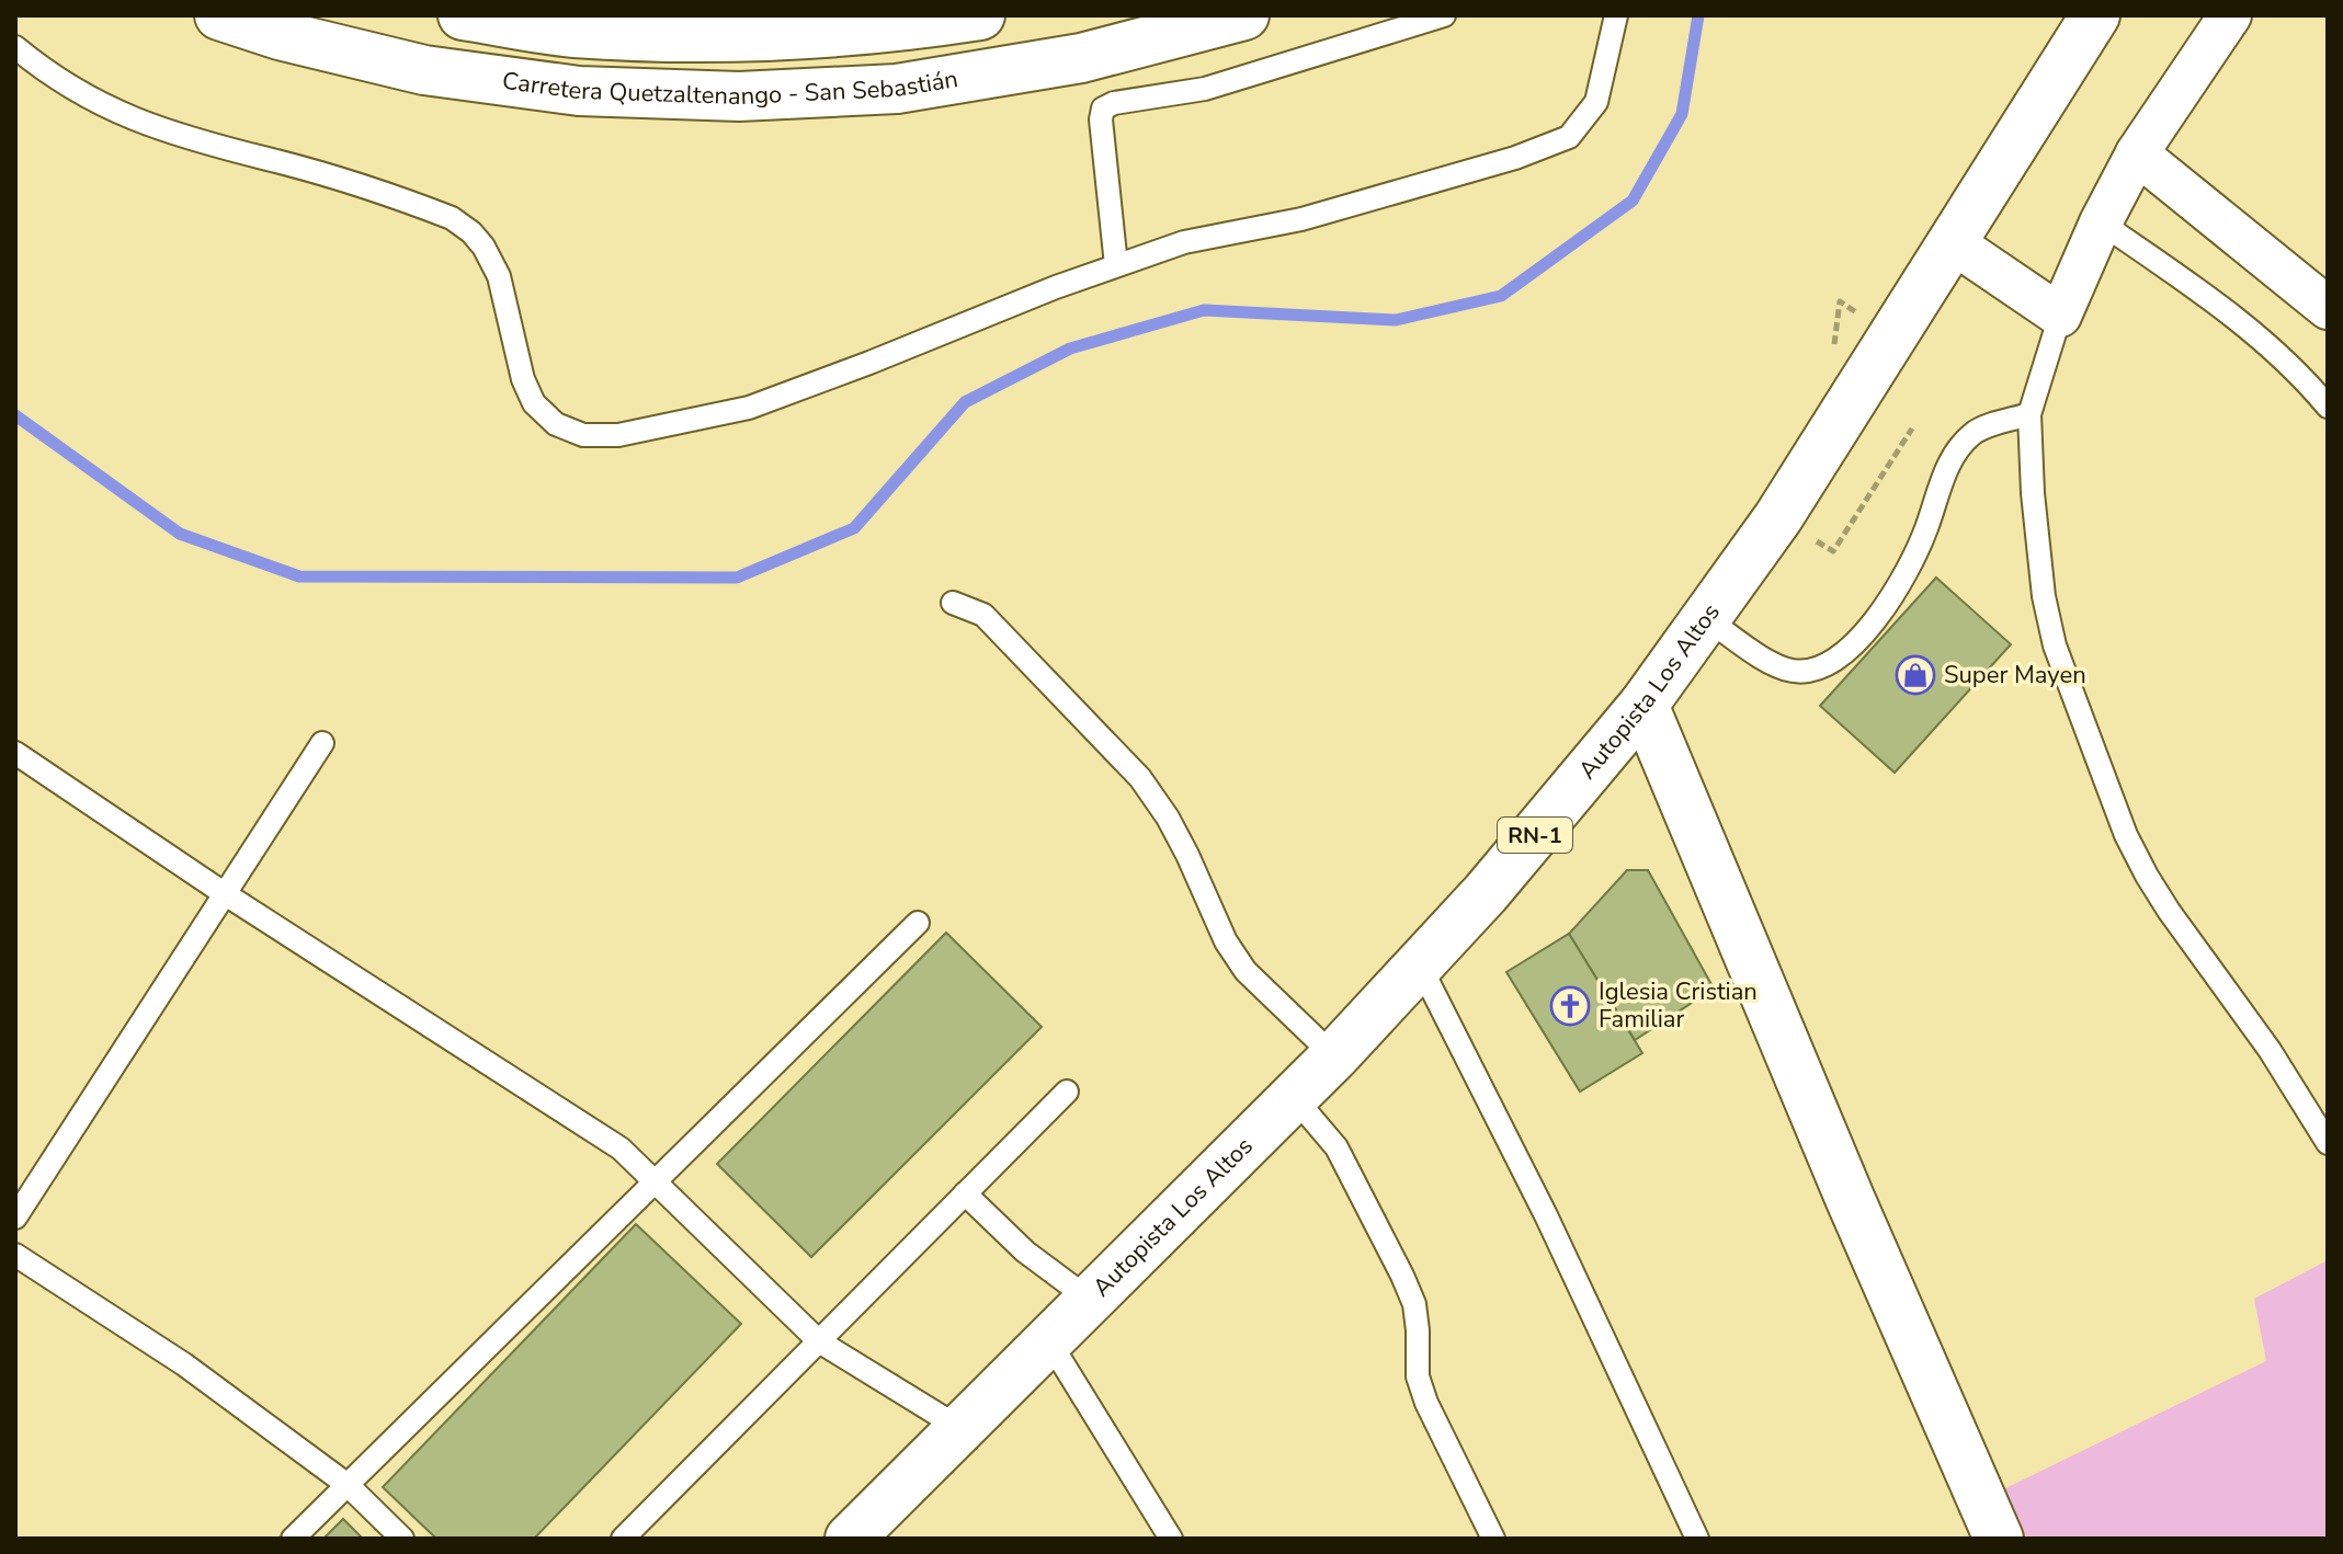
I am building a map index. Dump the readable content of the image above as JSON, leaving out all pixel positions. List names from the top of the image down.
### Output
{
  "streets": {
    "main road": ["Carretera Quetzaltenango - San Sebastián", "Autopista Los Altos", "RN-1"]
  },
  "places": {
    "shop": ["Super Mayen"],
    "church": ["Iglesia Cristian Familiar"]
  }
}
